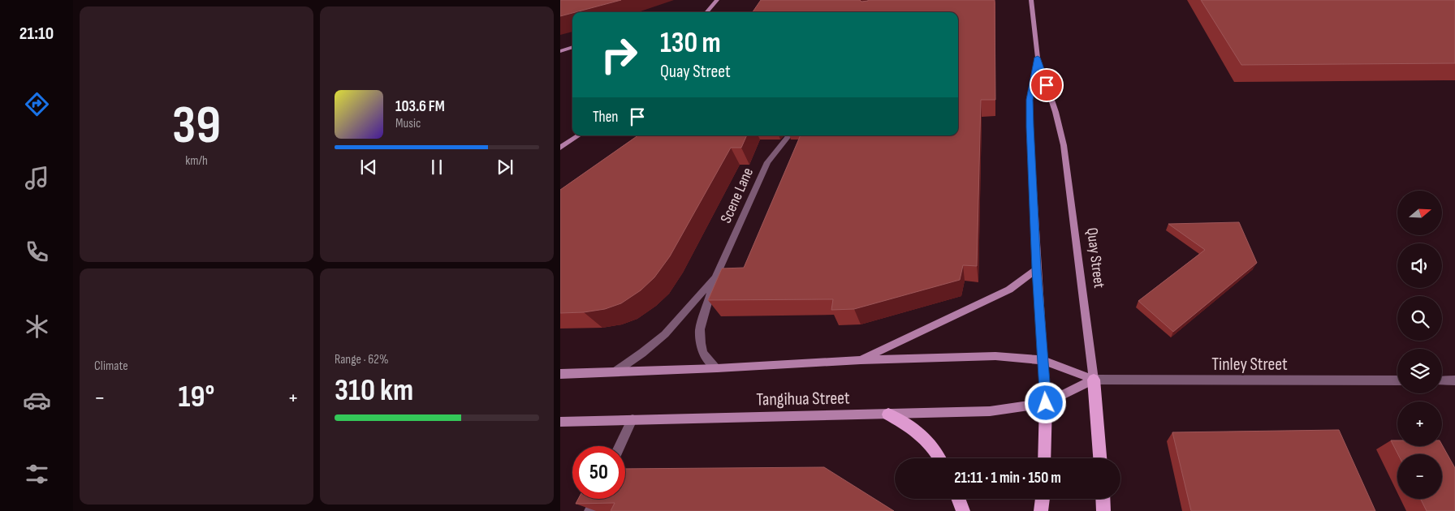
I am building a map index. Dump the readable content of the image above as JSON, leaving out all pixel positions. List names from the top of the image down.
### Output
{
  "streets": {
    "main road": ["Quay Street", "Tangihua Street"],
    "street": ["Scene Lane", "Tinley Street"]
  },
  "crossings": [
    ["Quay Street", "Tinley Street"],
    ["Quay Street", "Tangihua Street"],
    ["Tinley Street", "Tangihua Street"]
  ],
  "north": "right",
  "page": {
    "tabs": "21:10",
    "tile": [
      ["39", "km/h"],
      "Climate",
      ["Range · 62%", "310 km"]
    ],
    "turn": ["130 m", "Quay Street"],
    "song": ["103.6 FM", "Music"],
    "then": "Then",
    "map_buttons": ["+", "−"],
    "heat": ["−", "19°", "+"],
    "limit": "50",
    "trip": "21:11 · 1 min · 150 m"
  }
}
